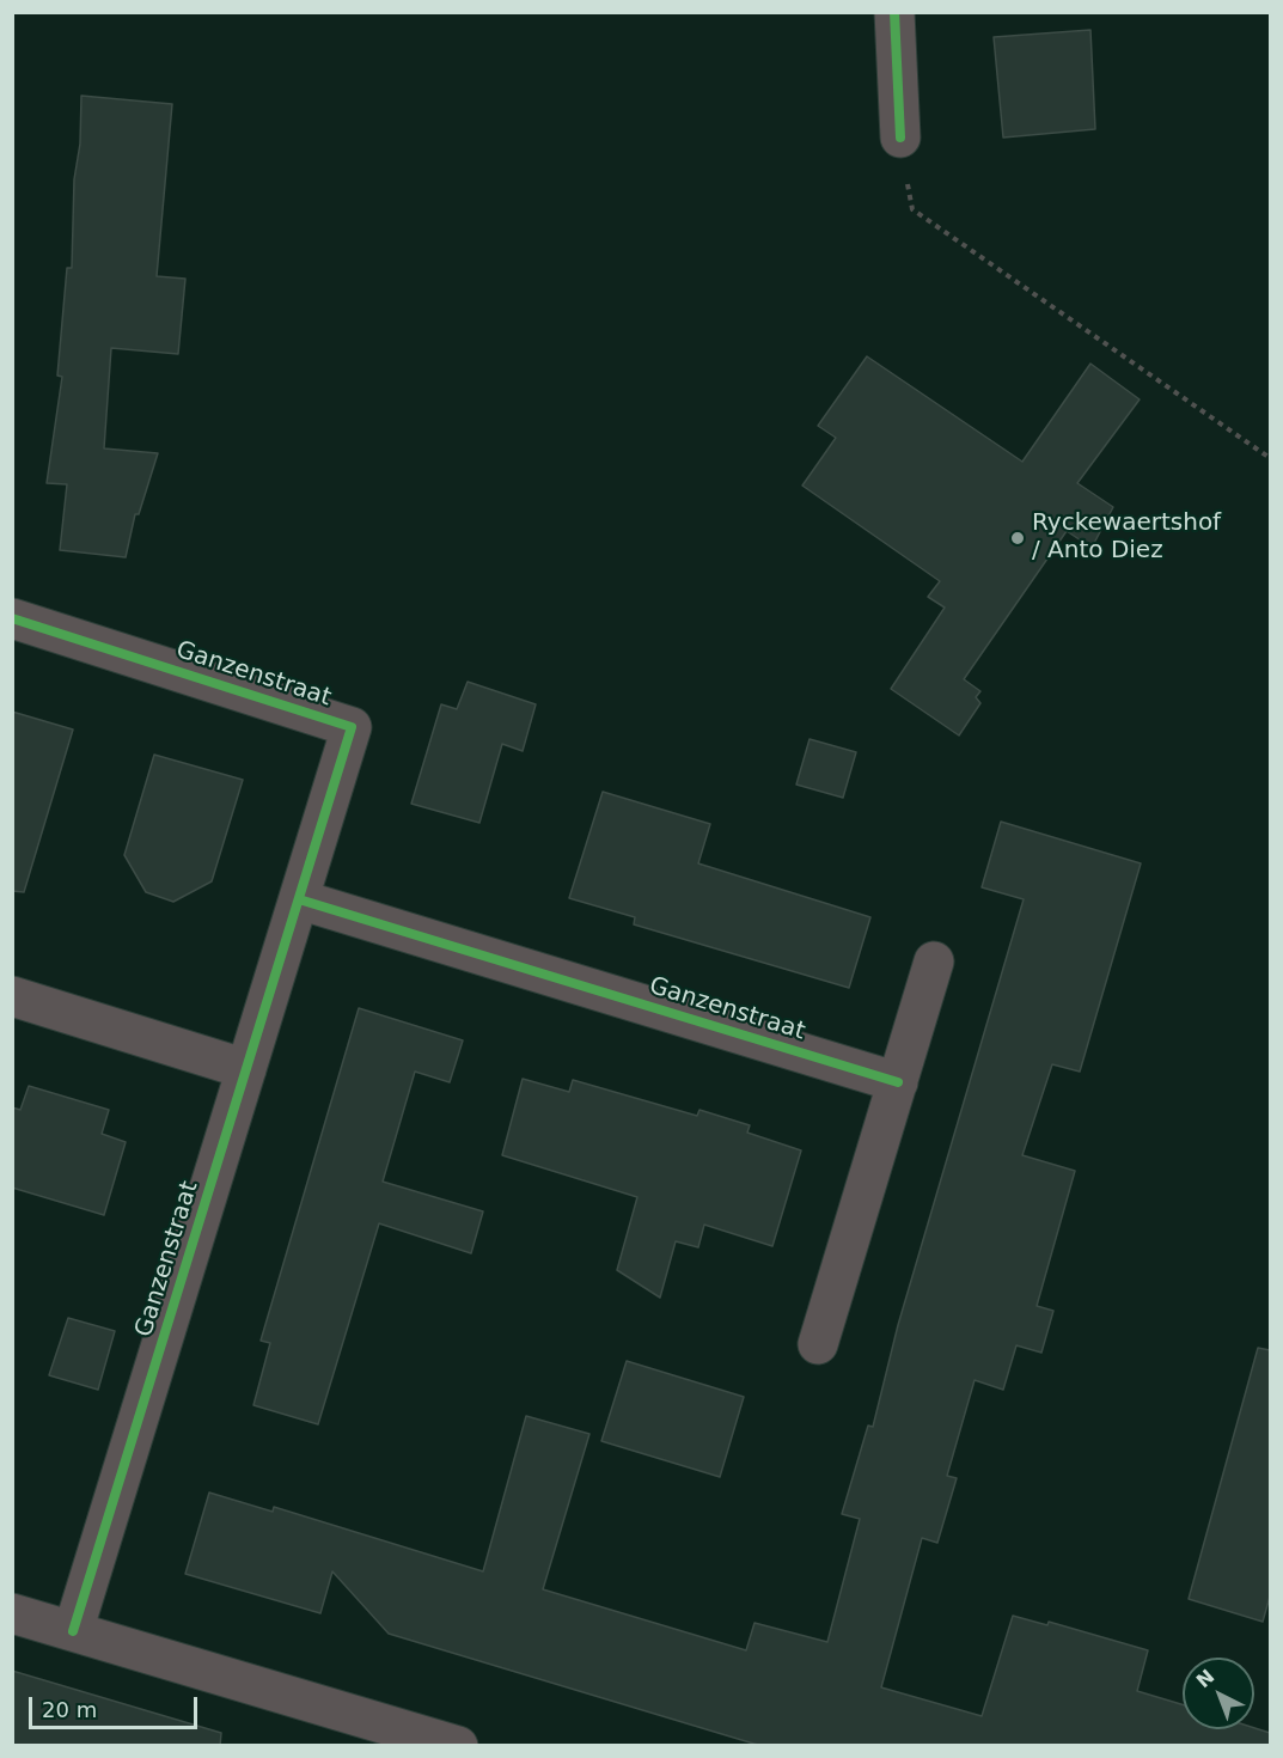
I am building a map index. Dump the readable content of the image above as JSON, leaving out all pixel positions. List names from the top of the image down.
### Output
{
  "streets": {
    "street": ["Ganzenstraat"]
  },
  "places": ["Ryckewaertshof / Anto Diez"],
  "scale_bar": "20 m",
  "north": "top left"
}
